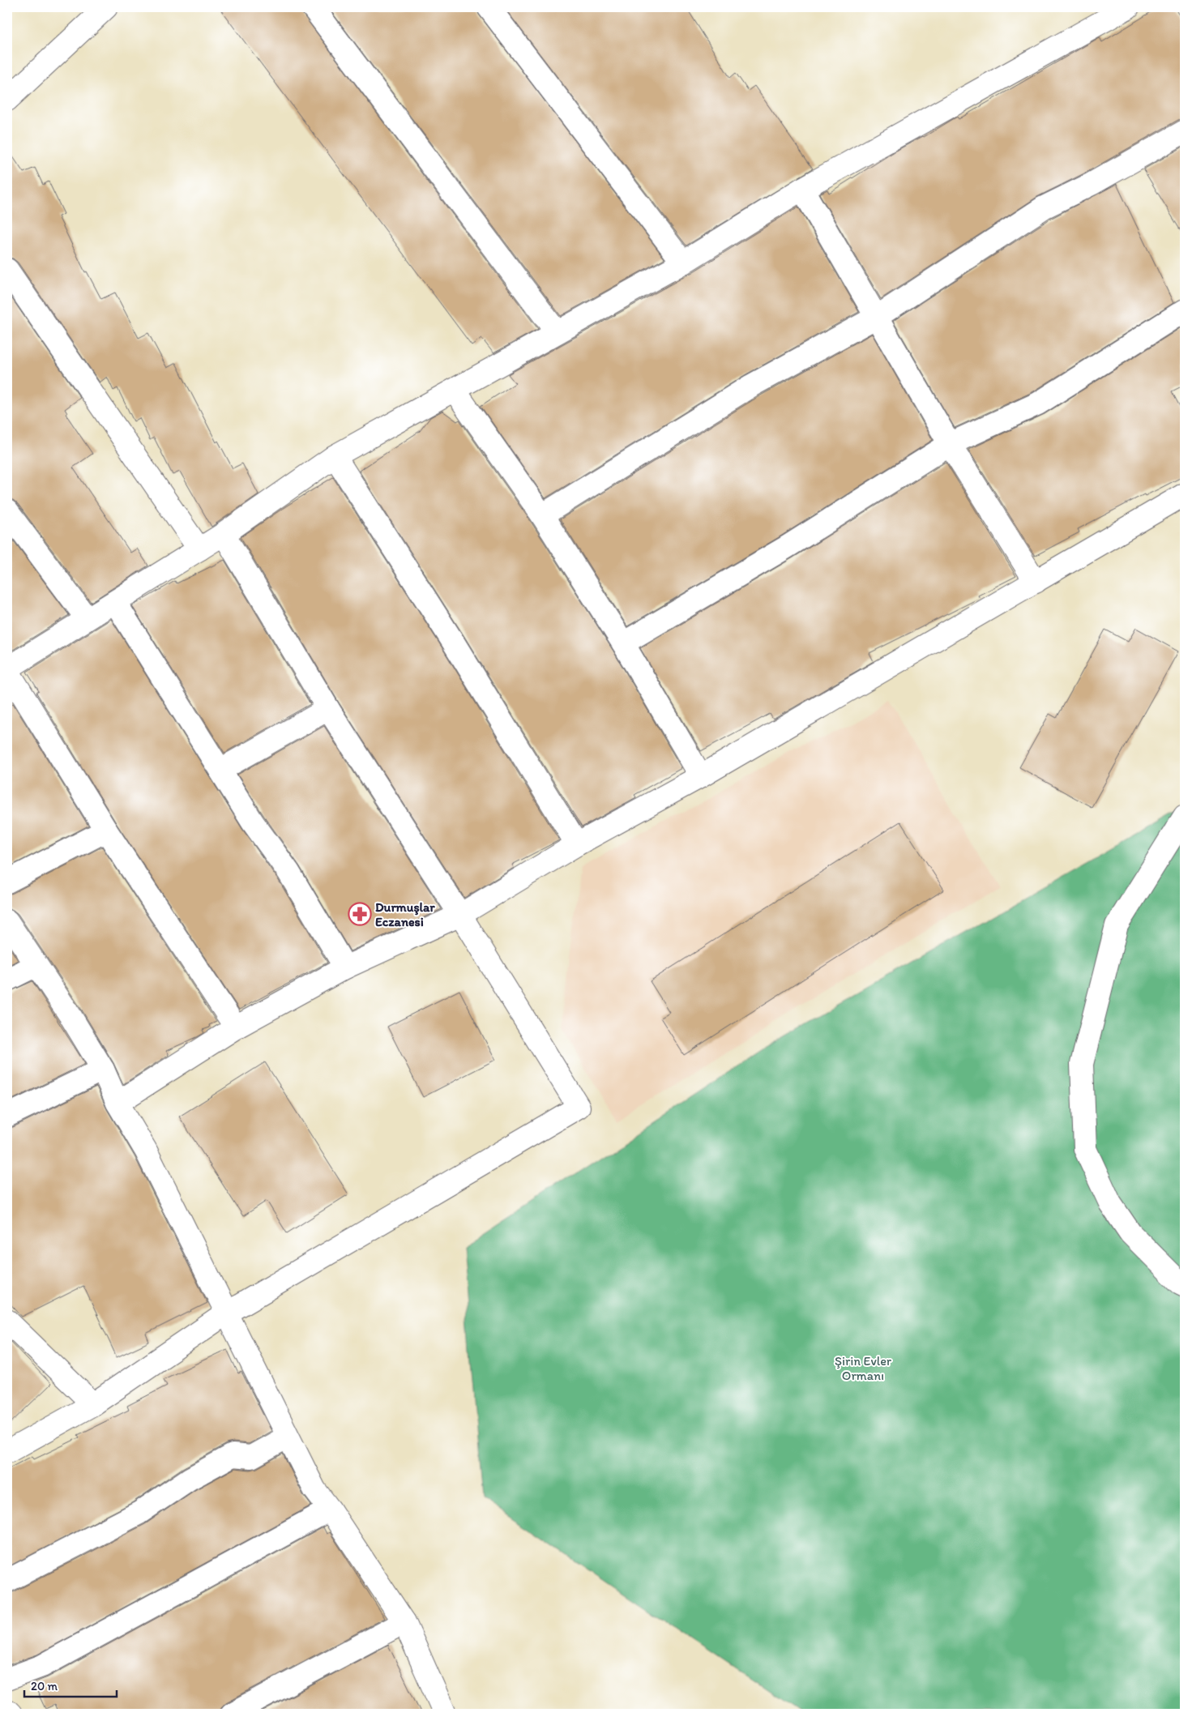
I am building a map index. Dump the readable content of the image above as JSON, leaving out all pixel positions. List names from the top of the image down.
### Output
{
  "parks": ["Şirin Evler Ormanı"],
  "places": {
    "pharmacy": ["Durmuşlar Eczanesi"]
  },
  "scale_bar": "20 m"
}
